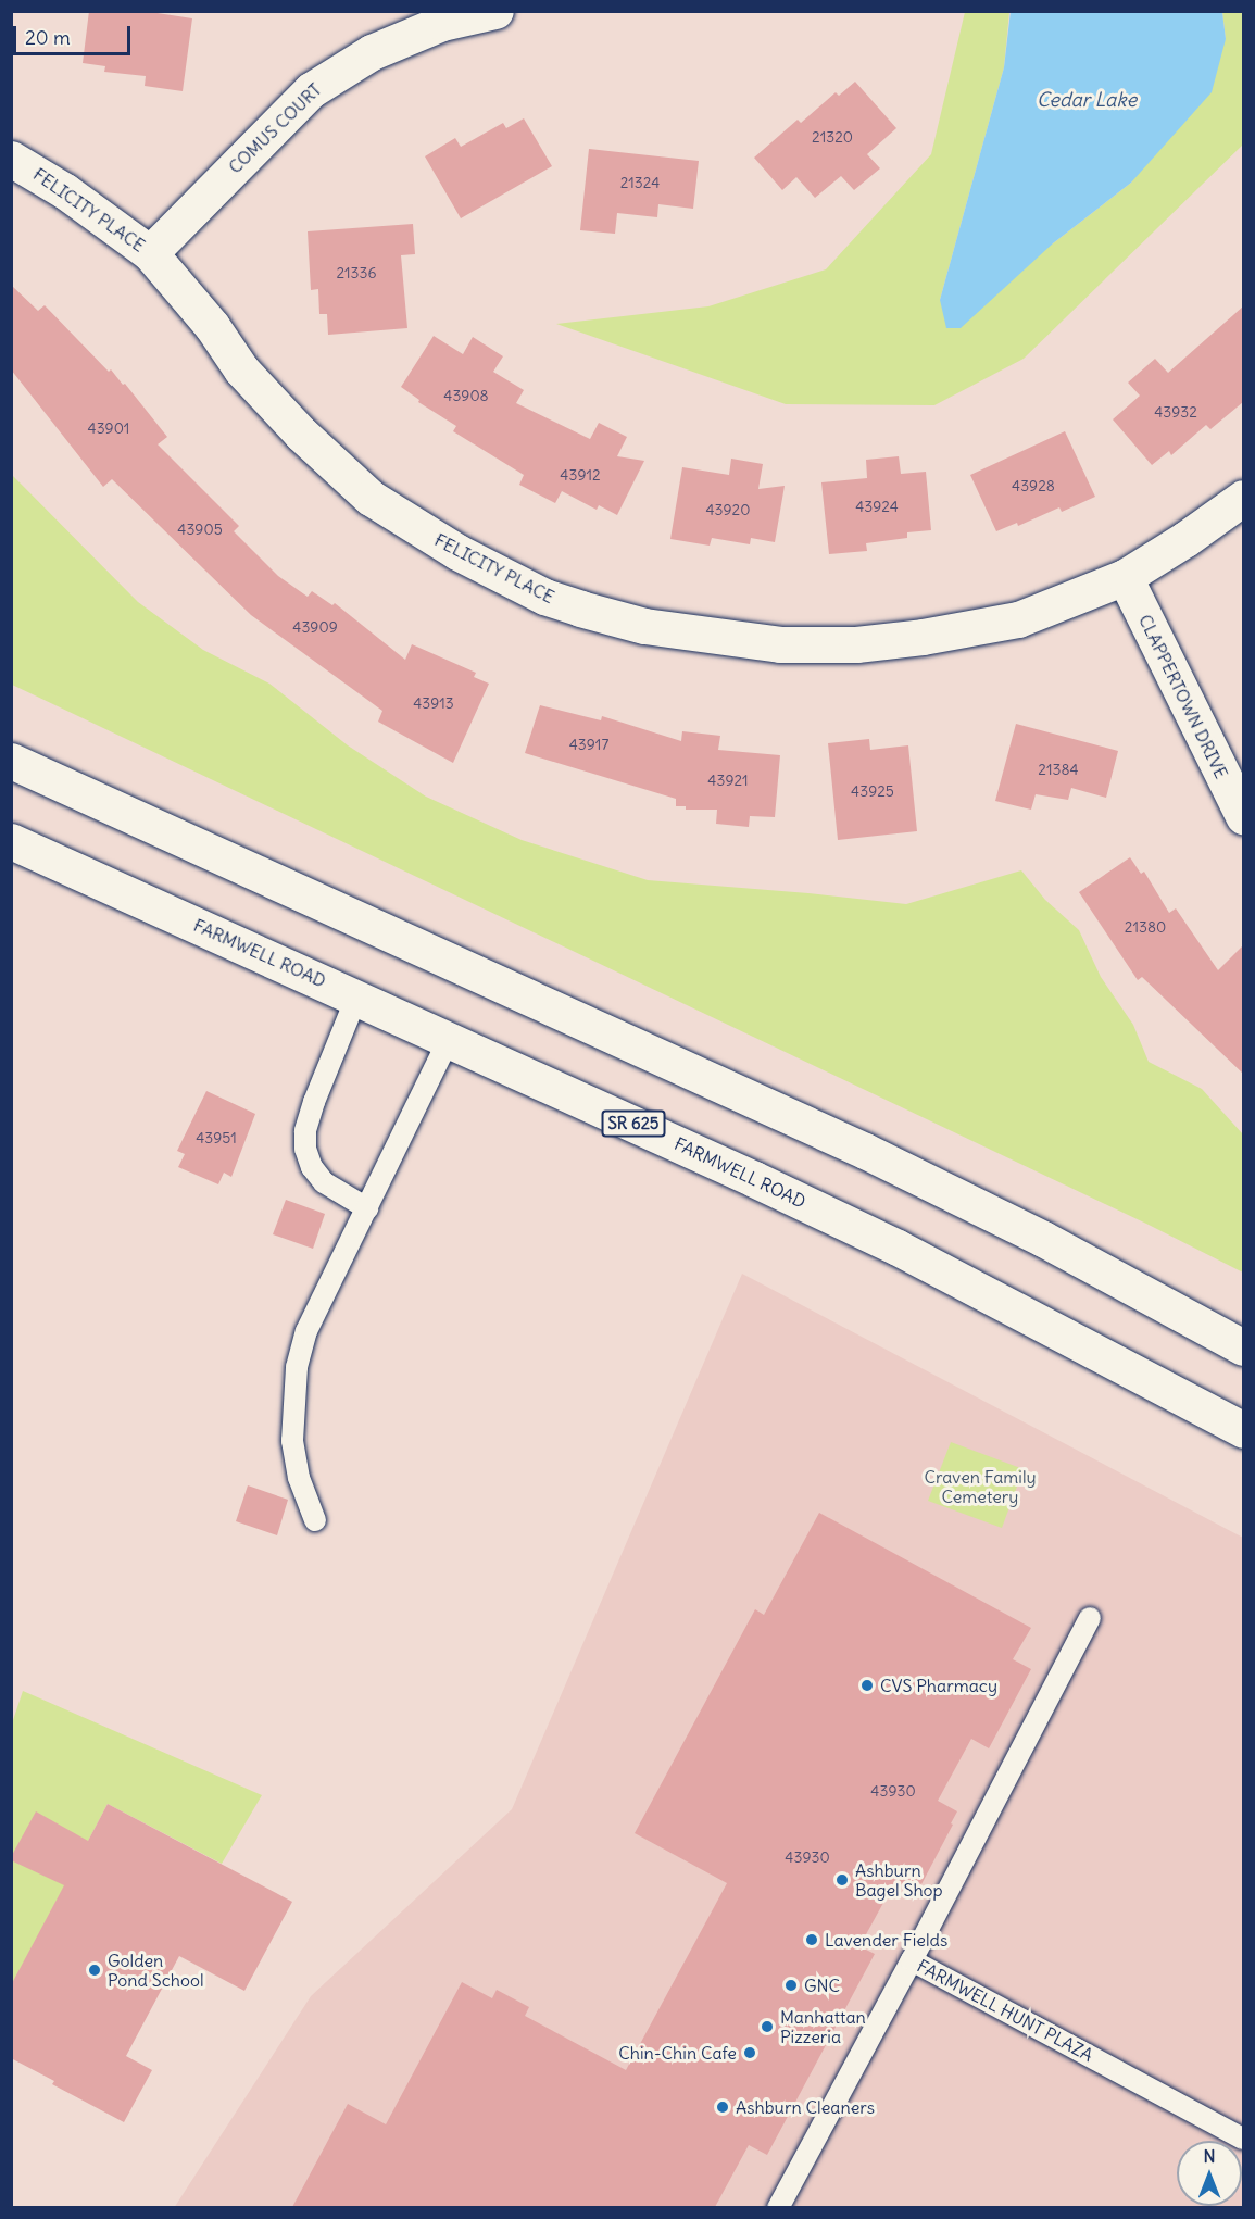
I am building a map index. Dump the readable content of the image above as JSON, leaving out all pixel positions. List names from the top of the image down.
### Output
{
  "streets": {
    "main road": [
      "COMUS COURT",
      "FELICITY PLACE",
      "CLAPPERTOWN DRIVE",
      "FARMWELL ROAD",
      "SR 625"
    ],
    "lane": ["FARMWELL HUNT PLAZA"]
  },
  "crossings": [
    ["COMUS COURT", "FELICITY PLACE"],
    ["FELICITY PLACE", "CLAPPERTOWN DRIVE"]
  ],
  "water": ["Cedar Lake"],
  "parks": ["Craven Family Cemetery"],
  "places": [
    "CVS Pharmacy",
    "Ashburn Bagel Shop",
    "Lavender Fields",
    "Golden Pond School",
    "GNC",
    "Manhattan Pizzeria",
    "Chin-Chin Cafe",
    "Ashburn Cleaners"
  ],
  "house_numbers": [
    "21320",
    "21324",
    "21336",
    "43908",
    "43932",
    "43901",
    "43912",
    "43928",
    "43924",
    "43920",
    "43905",
    "43909",
    "43913",
    "43917",
    "21384",
    "43921",
    "43925",
    "21380",
    "43951",
    "43930",
    "43930"
  ],
  "scale_bar": "20 m",
  "north": "top"
}
